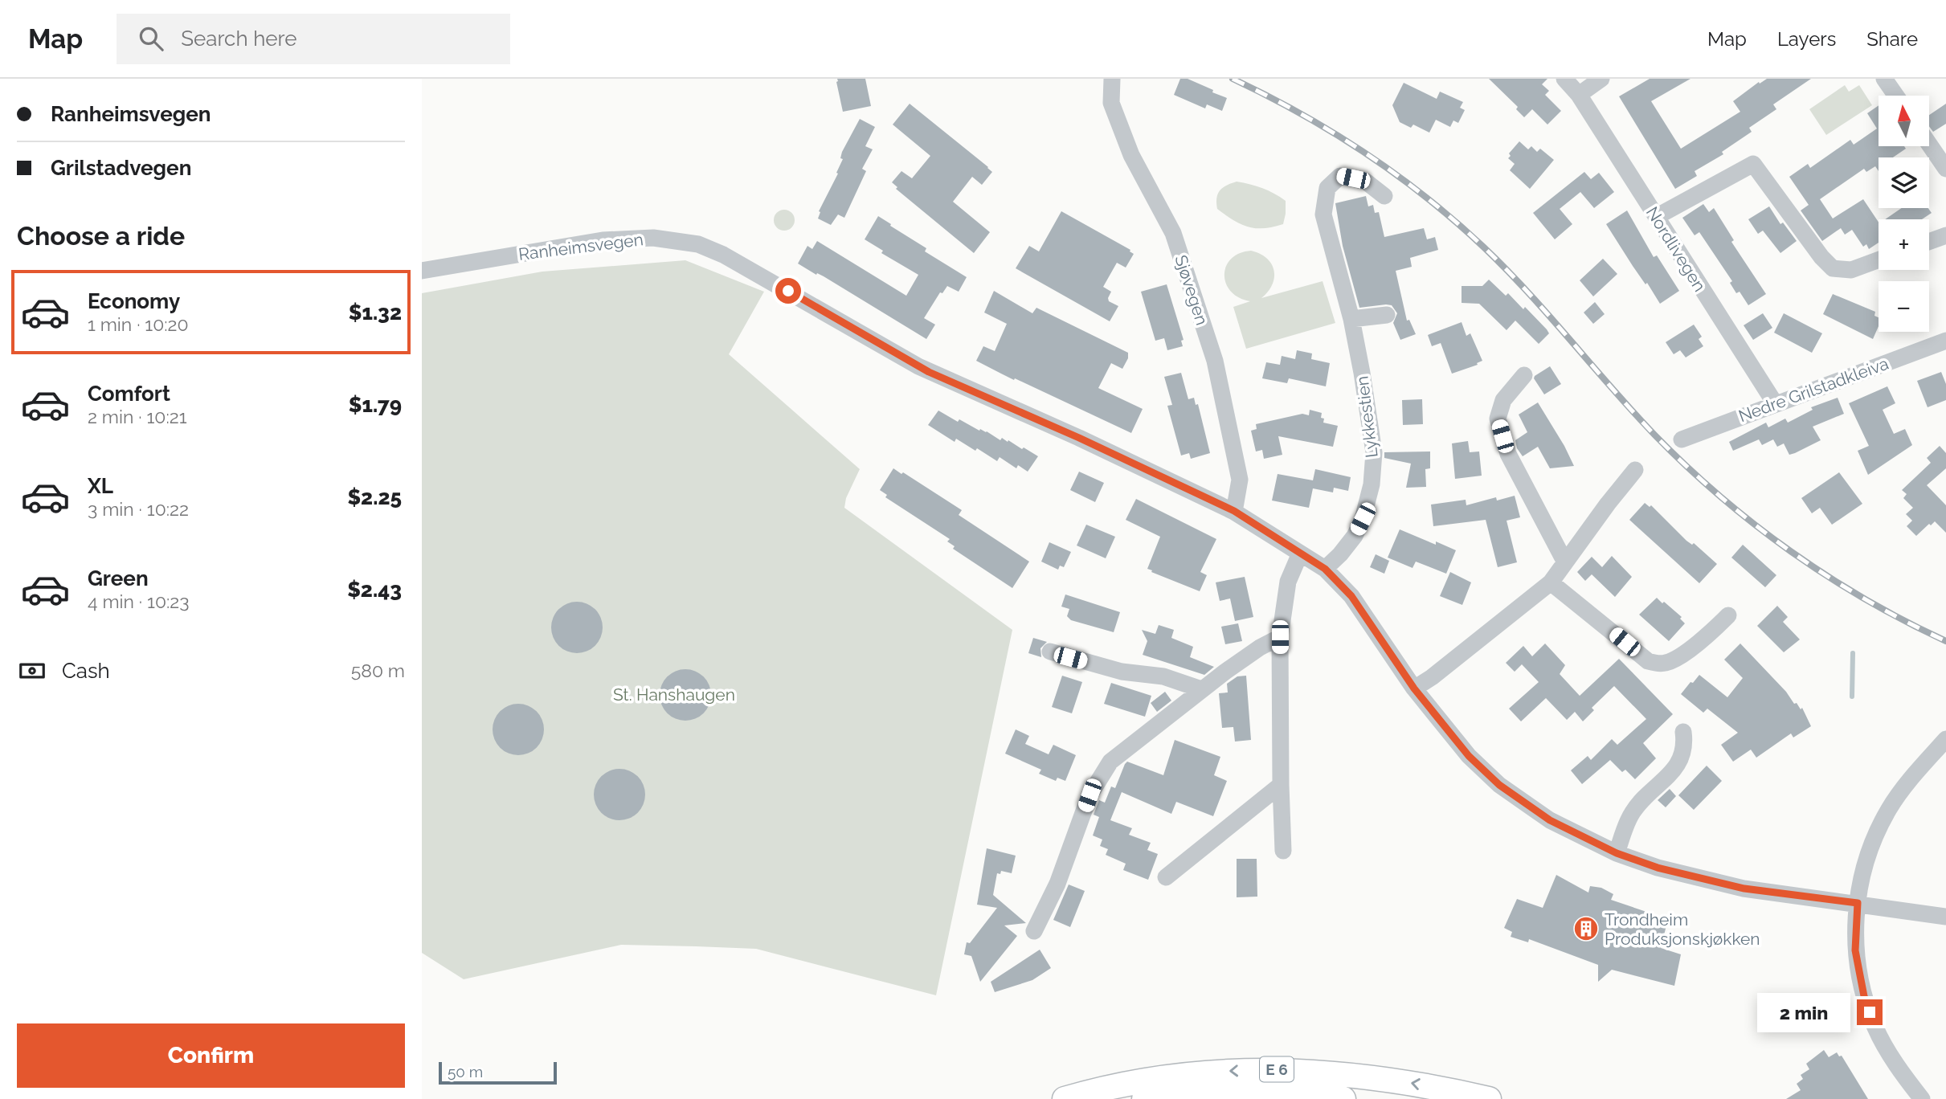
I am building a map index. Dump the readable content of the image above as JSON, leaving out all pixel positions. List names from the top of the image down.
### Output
{
  "streets": {
    "highway": ["E 6"],
    "street": [
      "Ranheimsvegen",
      "Nordlivegen",
      "Sjøvegen",
      "Nedre Grilstadkleiva",
      "Lykkestien"
    ]
  },
  "crossings": [
    ["Ranheimsvegen", "Sjøvegen"],
    ["Ranheimsvegen", "Lykkestien"],
    ["Nordlivegen", "Nedre Grilstadkleiva"]
  ],
  "parks": ["St. Hanshaugen"],
  "places": {
    "building": ["Trondheim Produksjonskjøkken"]
  },
  "scale_bar": "50 m",
  "north": "top",
  "page": {
    "header": "Map",
    "search": "Search here",
    "nav": ["Map", "Layers", "Share"],
    "banner": ["Ranheimsvegen", "Grilstadvegen"],
    "map_buttons": ["+", "−"],
    "heading": "Choose a ride",
    "list": [
      {
        "name": "Economy",
        "note": "1 min · 10:20",
        "value": "$1.32"
      },
      {
        "name": "Comfort",
        "note": "2 min · 10:21",
        "value": "$1.79"
      },
      {
        "name": "XL",
        "note": "3 min · 10:22",
        "value": "$2.25"
      },
      {
        "name": "Green",
        "note": "4 min · 10:23",
        "value": "$2.43"
      }
    ],
    "pay": ["Cash", "580 m"],
    "bubble": "2 min",
    "buttons": "Confirm",
    "scale": "50 m"
  }
}
